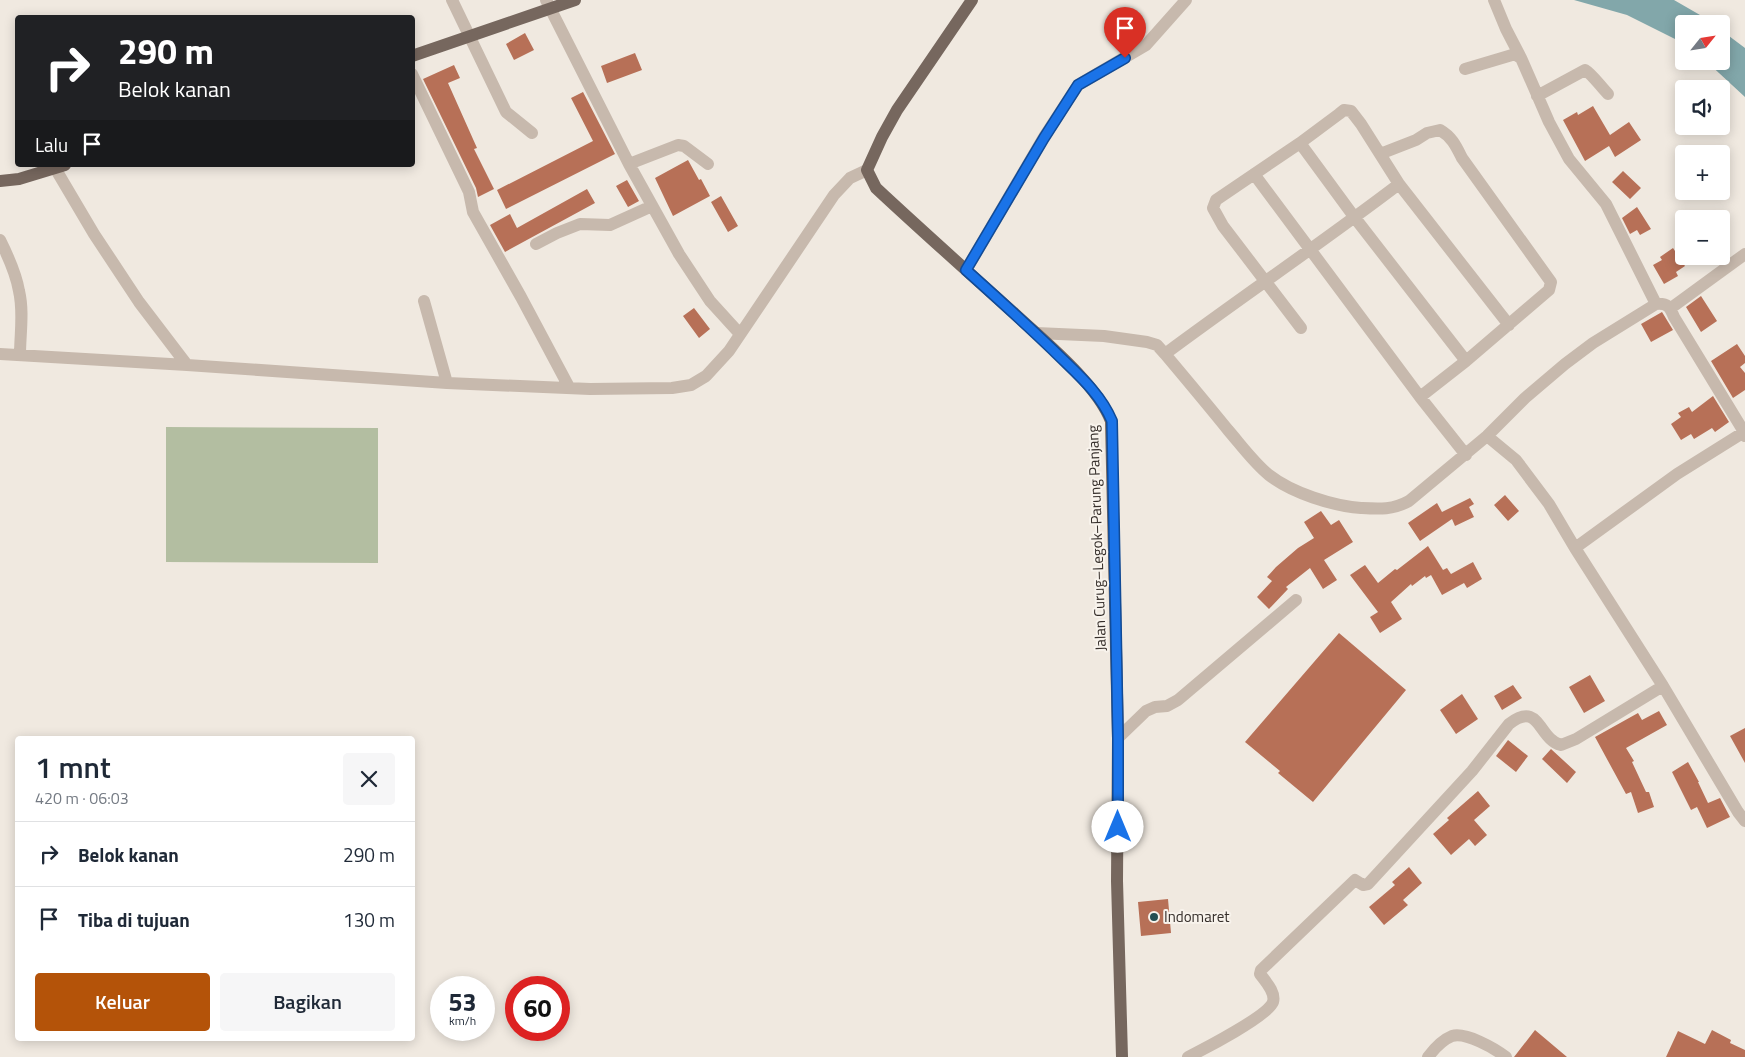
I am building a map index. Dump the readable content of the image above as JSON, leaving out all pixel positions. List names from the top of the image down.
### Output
{
  "streets": {
    "main road": ["Jalan Curug–Legok–Parung Panjang"]
  },
  "places": ["Indomaret"],
  "north": "top right",
  "page": {
    "map_buttons": ["+", "−"],
    "turn": ["290 m", "Belok kanan"],
    "then": "Lalu",
    "heading": ["1 mnt", "420 m · 06:03"],
    "list": [
      {
        "name": "Belok kanan",
        "value": "290 m"
      },
      {
        "name": "Tiba di tujuan",
        "value": "130 m"
      }
    ],
    "buttons": ["Keluar", "Bagikan"],
    "speed": "53 km/h",
    "limit": "60"
  }
}
